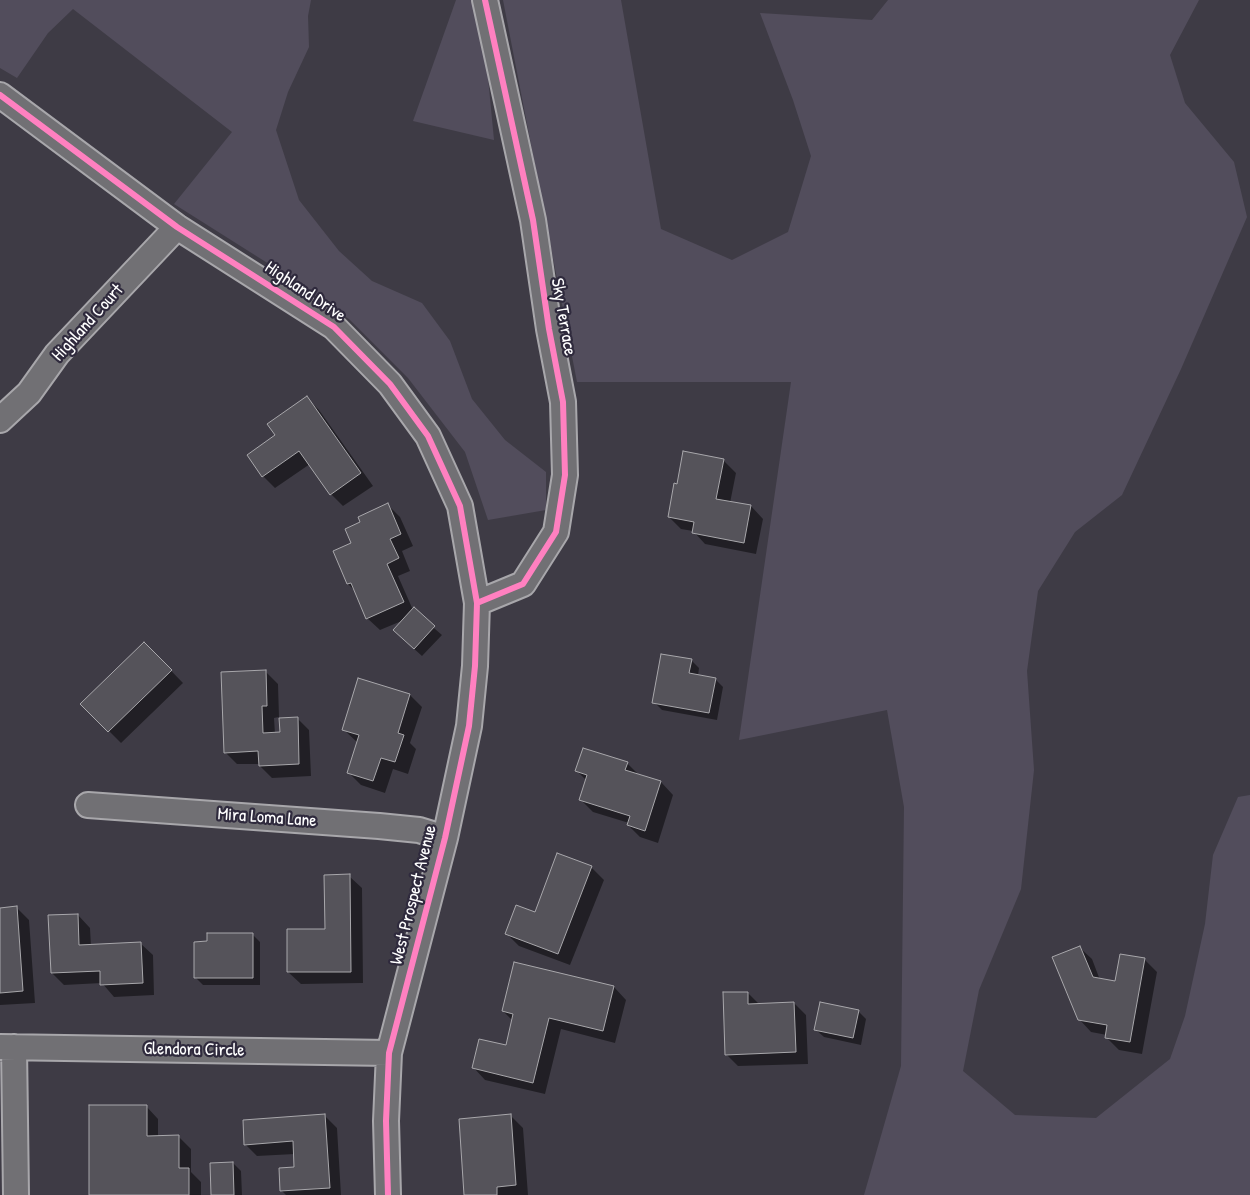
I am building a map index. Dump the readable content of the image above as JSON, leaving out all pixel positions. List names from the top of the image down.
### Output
{
  "streets": {
    "street": [
      "Highland Drive",
      "Sky Terrace",
      "Highland Court",
      "Mira Loma Lane",
      "West Prospect Avenue",
      "Glendora Circle"
    ]
  },
  "crossings": [
    ["Highland Drive", "Sky Terrace"],
    ["Highland Drive", "Highland Court"],
    ["Highland Drive", "West Prospect Avenue"],
    ["Sky Terrace", "West Prospect Avenue"],
    ["Mira Loma Lane", "West Prospect Avenue"],
    ["West Prospect Avenue", "Glendora Circle"]
  ]
}
